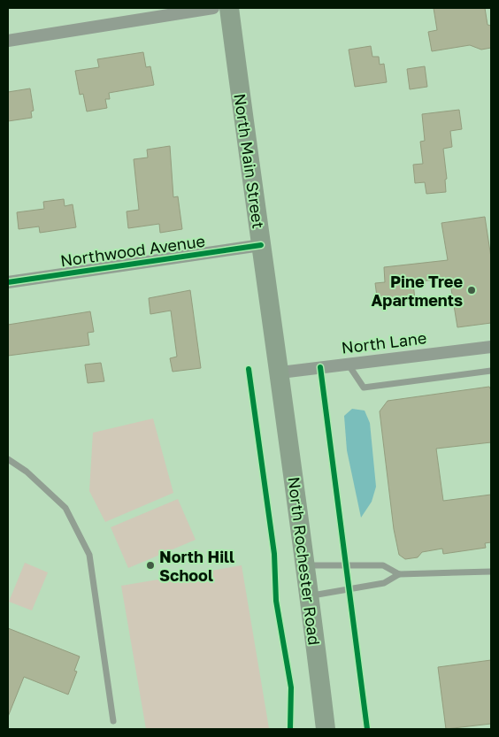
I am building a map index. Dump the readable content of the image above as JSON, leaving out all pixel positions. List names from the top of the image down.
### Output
{
  "streets": {
    "main road": ["North Main Street", "North Rochester Road"],
    "street": ["Northwood Avenue", "North Lane"]
  },
  "crossings": [
    ["North Main Street", "Northwood Avenue"],
    ["North Main Street", "North Lane"],
    ["North Main Street", "North Rochester Road"]
  ],
  "places": ["Pine Tree Apartments", "North Hill School"]
}
